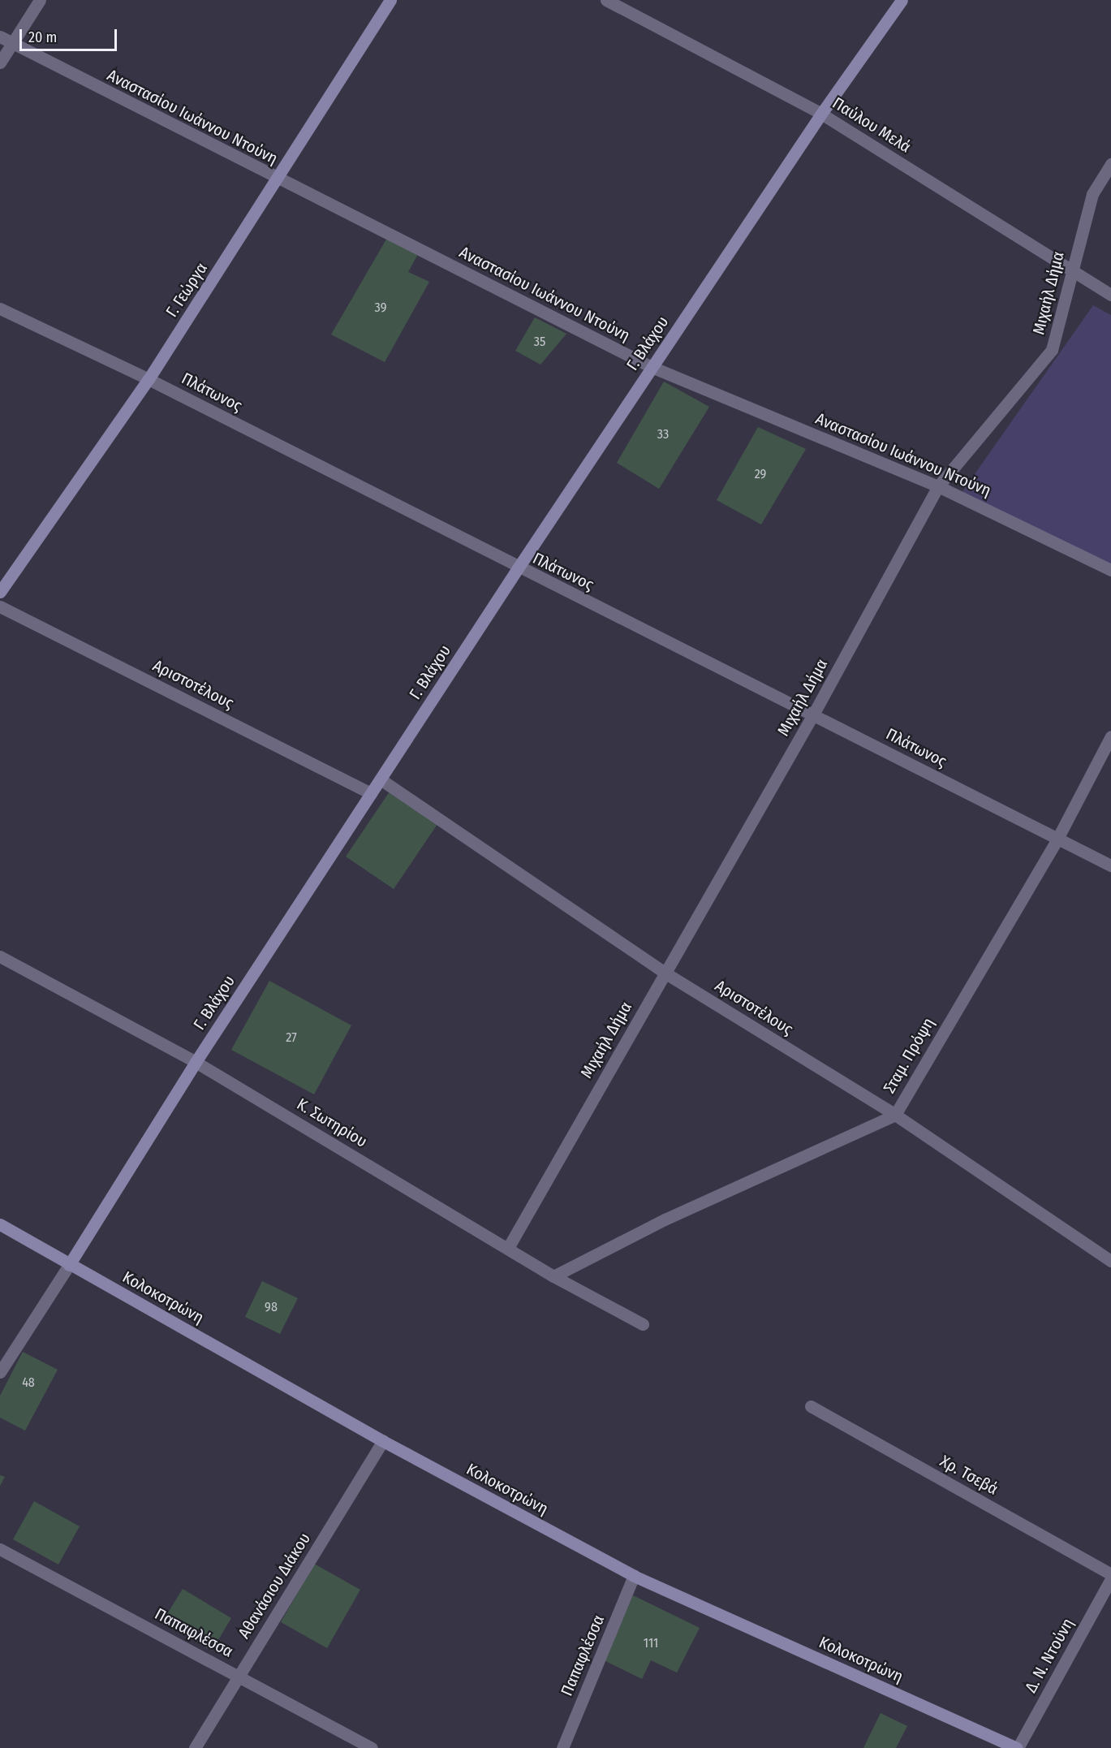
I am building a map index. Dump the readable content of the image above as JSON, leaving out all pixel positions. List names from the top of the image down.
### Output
{
  "streets": {
    "street": [
      "Αναστασίου Ιωάννου Ντούνη",
      "Παύλου Μελά",
      "Γ. Γεώργα",
      "Μιχαήλ Δήμα",
      "Γ. Βλάχου",
      "Πλάτωνος",
      "Αριστοτέλους",
      "Σταμ. Πρόψη",
      "Κ. Σωτηρίου",
      "Κολοκοτρώνη",
      "Χρ. Τσεβά",
      "Αθανάσιου Διάκου",
      "Παπαφλέσσα",
      "Δ. Ν. Ντούνη"
    ]
  },
  "crossings": [
    ["Αναστασίου Ιωάννου Ντούνη", "Γ. Γεώργα"],
    ["Αναστασίου Ιωάννου Ντούνη", "Μιχαήλ Δήμα"],
    ["Αναστασίου Ιωάννου Ντούνη", "Γ. Βλάχου"],
    ["Παύλου Μελά", "Μιχαήλ Δήμα"],
    ["Παύλου Μελά", "Γ. Βλάχου"],
    ["Γ. Γεώργα", "Πλάτωνος"],
    ["Μιχαήλ Δήμα", "Πλάτωνος"],
    ["Μιχαήλ Δήμα", "Αριστοτέλους"],
    ["Μιχαήλ Δήμα", "Κ. Σωτηρίου"],
    ["Γ. Βλάχου", "Πλάτωνος"],
    ["Γ. Βλάχου", "Αριστοτέλους"],
    ["Γ. Βλάχου", "Κ. Σωτηρίου"],
    ["Γ. Βλάχου", "Κολοκοτρώνη"],
    ["Πλάτωνος", "Σταμ. Πρόψη"],
    ["Αριστοτέλους", "Σταμ. Πρόψη"],
    ["Σταμ. Πρόψη", "Κ. Σωτηρίου"],
    ["Κολοκοτρώνη", "Αθανάσιου Διάκου"],
    ["Κολοκοτρώνη", "Παπαφλέσσα"],
    ["Κολοκοτρώνη", "Δ. Ν. Ντούνη"],
    ["Αθανάσιου Διάκου", "Παπαφλέσσα"]
  ],
  "house_numbers": [
    "39",
    "35",
    "33",
    "29",
    "27",
    "98",
    "48",
    "111"
  ],
  "scale_bar": "20 m"
}
